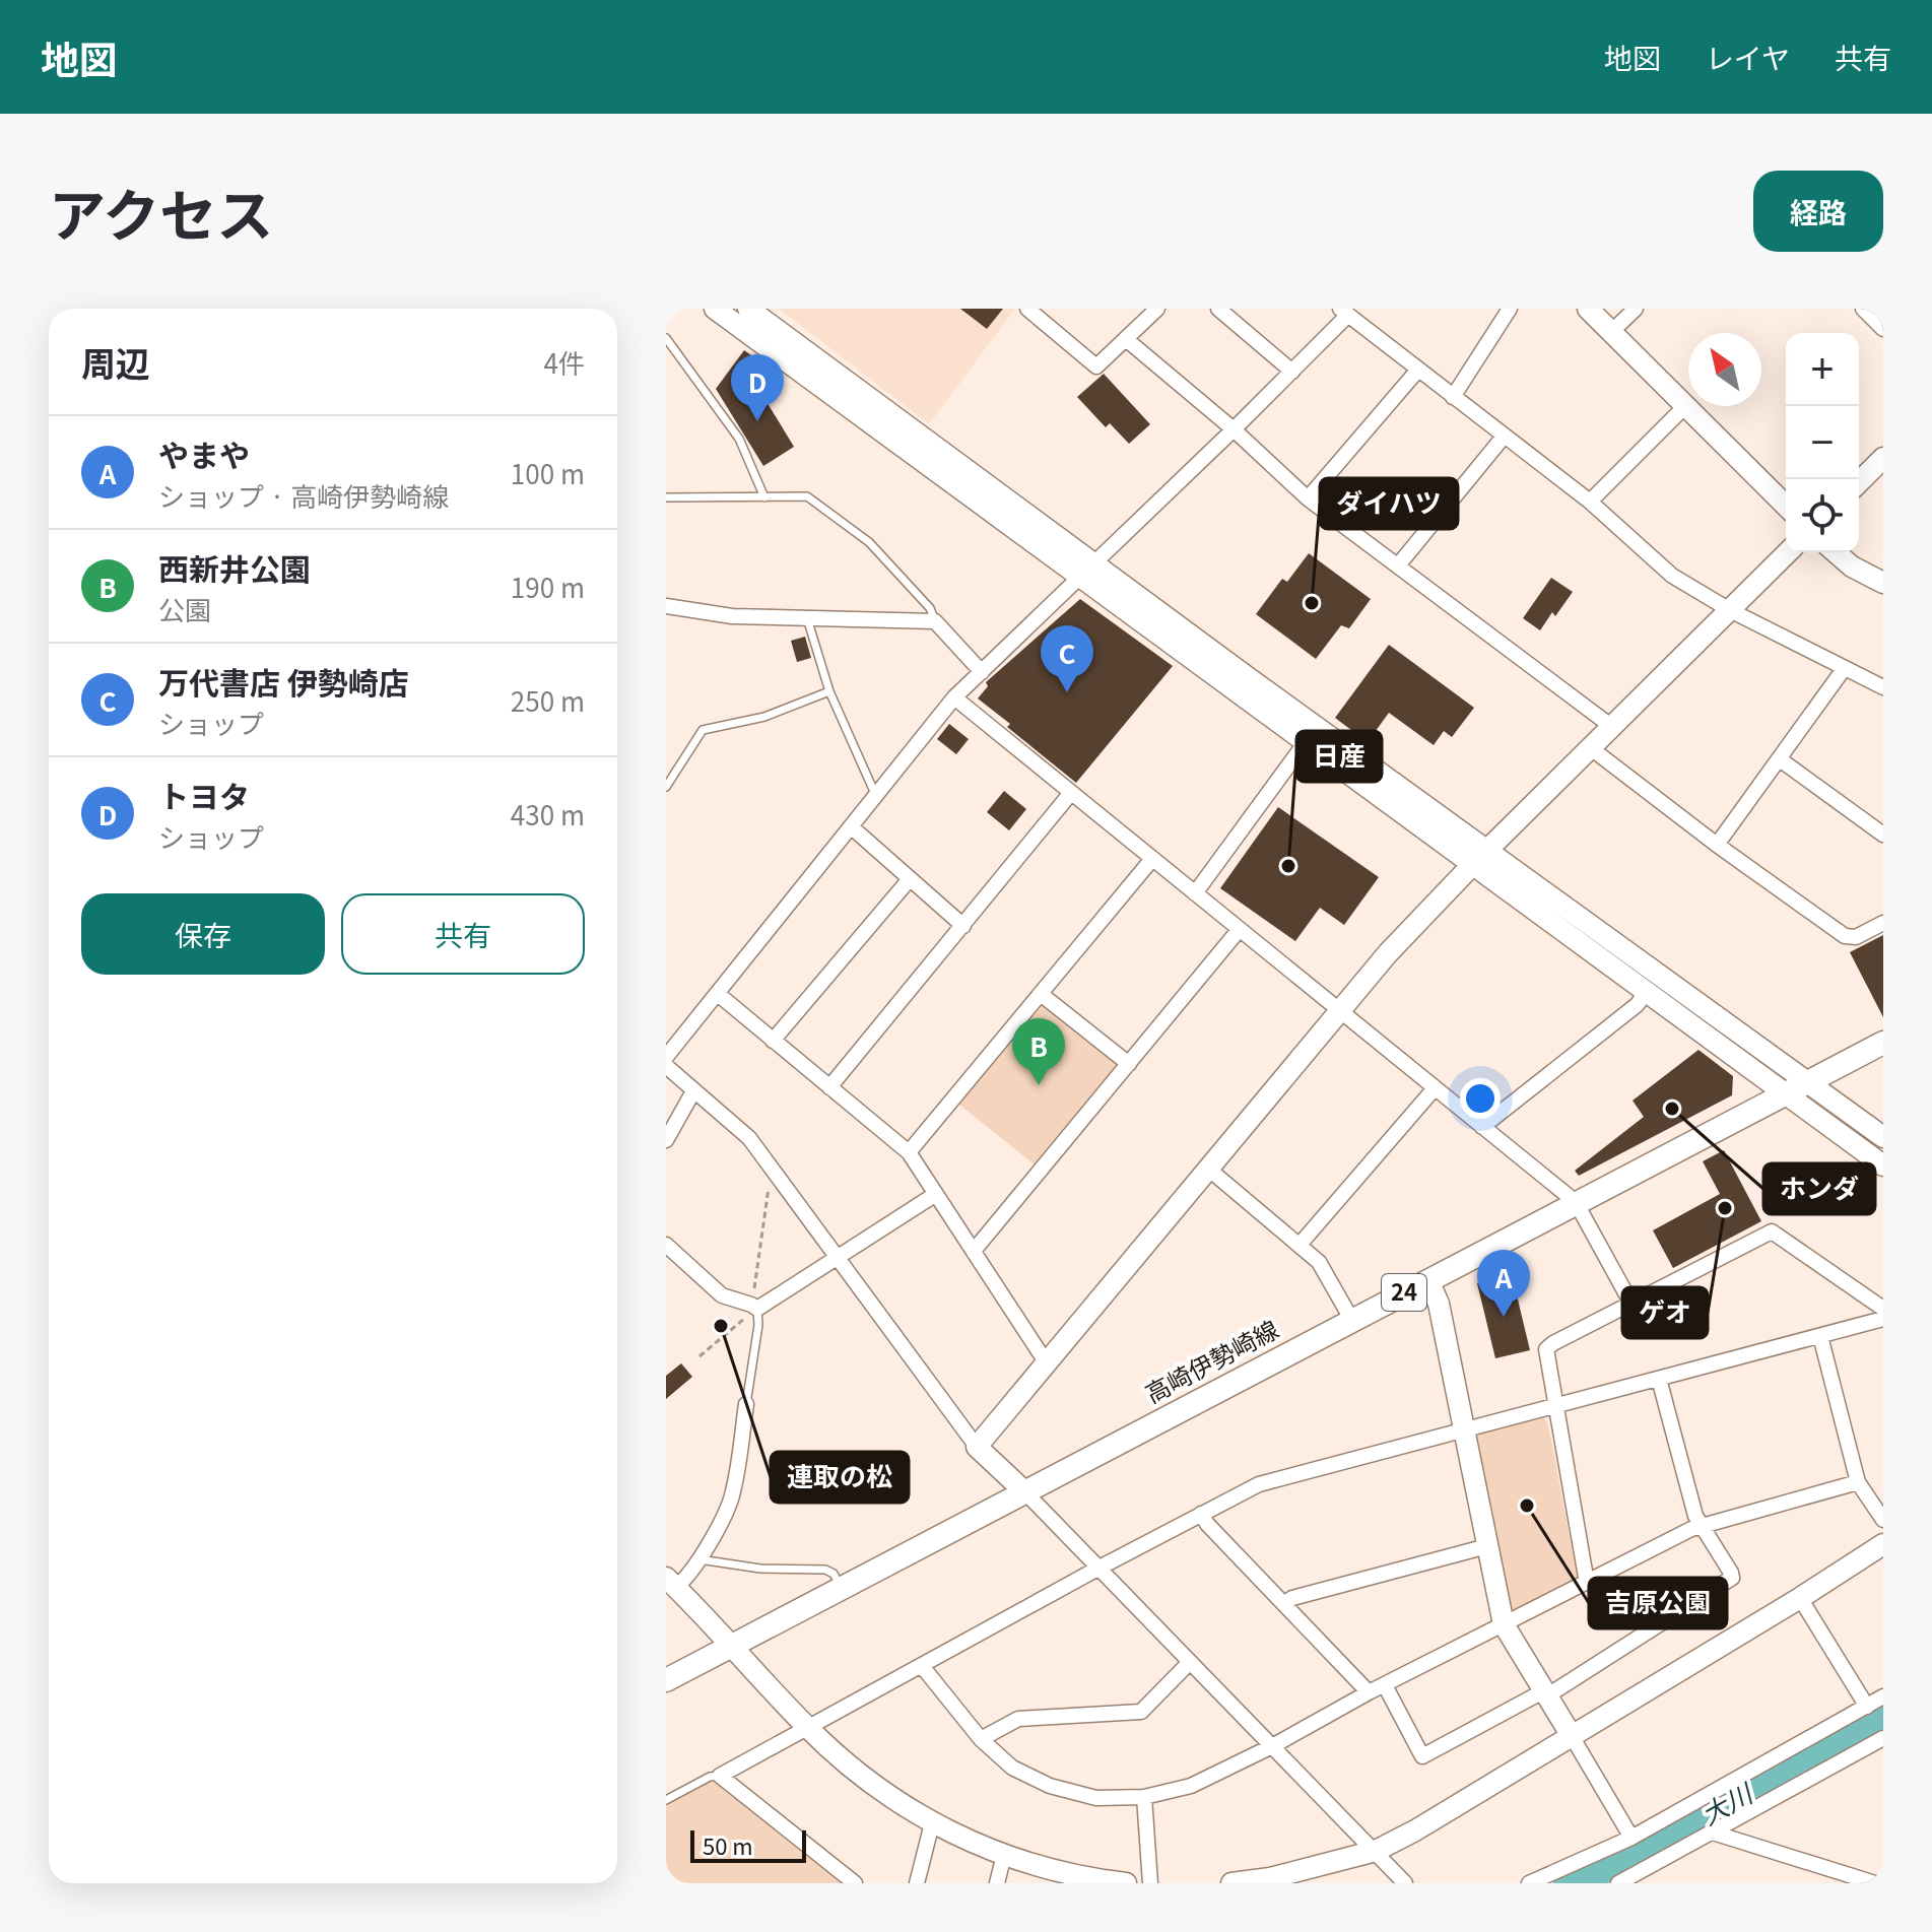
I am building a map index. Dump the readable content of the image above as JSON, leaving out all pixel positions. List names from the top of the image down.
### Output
{
  "streets": {
    "main road": ["24", "高崎伊勢崎線"]
  },
  "crossings": [
    ["24", "高崎伊勢崎線"]
  ],
  "water": ["大川"],
  "places": [
    "ダイハツ",
    "日産",
    "ホンダ",
    "ゲオ",
    "連取の松",
    "吉原公園"
  ],
  "scale_bar": "50 m",
  "north": "top left",
  "page": {
    "header": "地図",
    "nav": ["地図", "レイヤ", "共有"],
    "title": "アクセス",
    "buttons": [
      "経路",
      ["保存", "共有"]
    ],
    "heading": ["周辺", "4件"],
    "map_buttons": ["+", "−"],
    "pins": [
      "D",
      "C",
      "B",
      "A"
    ],
    "list": [
      {
        "mark": "A",
        "name": "やまや",
        "note": "ショップ · 高崎伊勢崎線",
        "value": "100 m"
      },
      {
        "mark": "B",
        "name": "西新井公園",
        "note": "公園",
        "value": "190 m"
      },
      {
        "mark": "C",
        "name": "万代書店 伊勢崎店",
        "note": "ショップ",
        "value": "250 m"
      },
      {
        "mark": "D",
        "name": "トヨタ",
        "note": "ショップ",
        "value": "430 m"
      }
    ],
    "scale": "50 m"
  }
}
